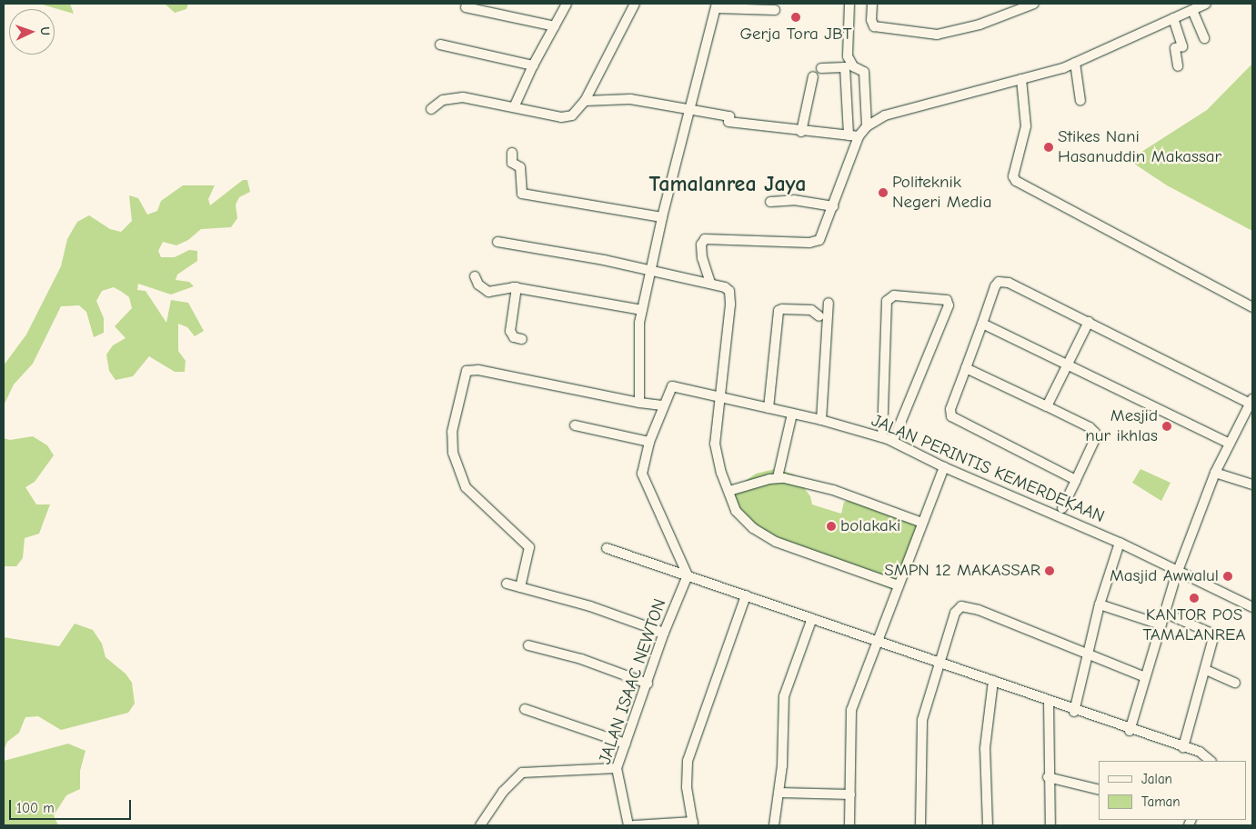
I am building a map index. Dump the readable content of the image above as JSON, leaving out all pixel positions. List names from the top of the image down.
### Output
{
  "streets": {
    "street": ["JALAN PERINTIS KEMERDEKAAN", "JALAN ISAAC NEWTON"]
  },
  "districts": ["Tamalanrea Jaya"],
  "places": [
    "Gerja Tora JBT",
    "Stikes Nani Hasanuddin Makassar",
    "Politeknik Negeri Media",
    "Mesjid nur ikhlas",
    "bolakaki",
    "SMPN 12 MAKASSAR",
    "Masjid Awwalul",
    "KANTOR POS TAMALANREA"
  ],
  "legend": ["Jalan", "Taman"],
  "scale_bar": "100 m",
  "north": "right"
}
